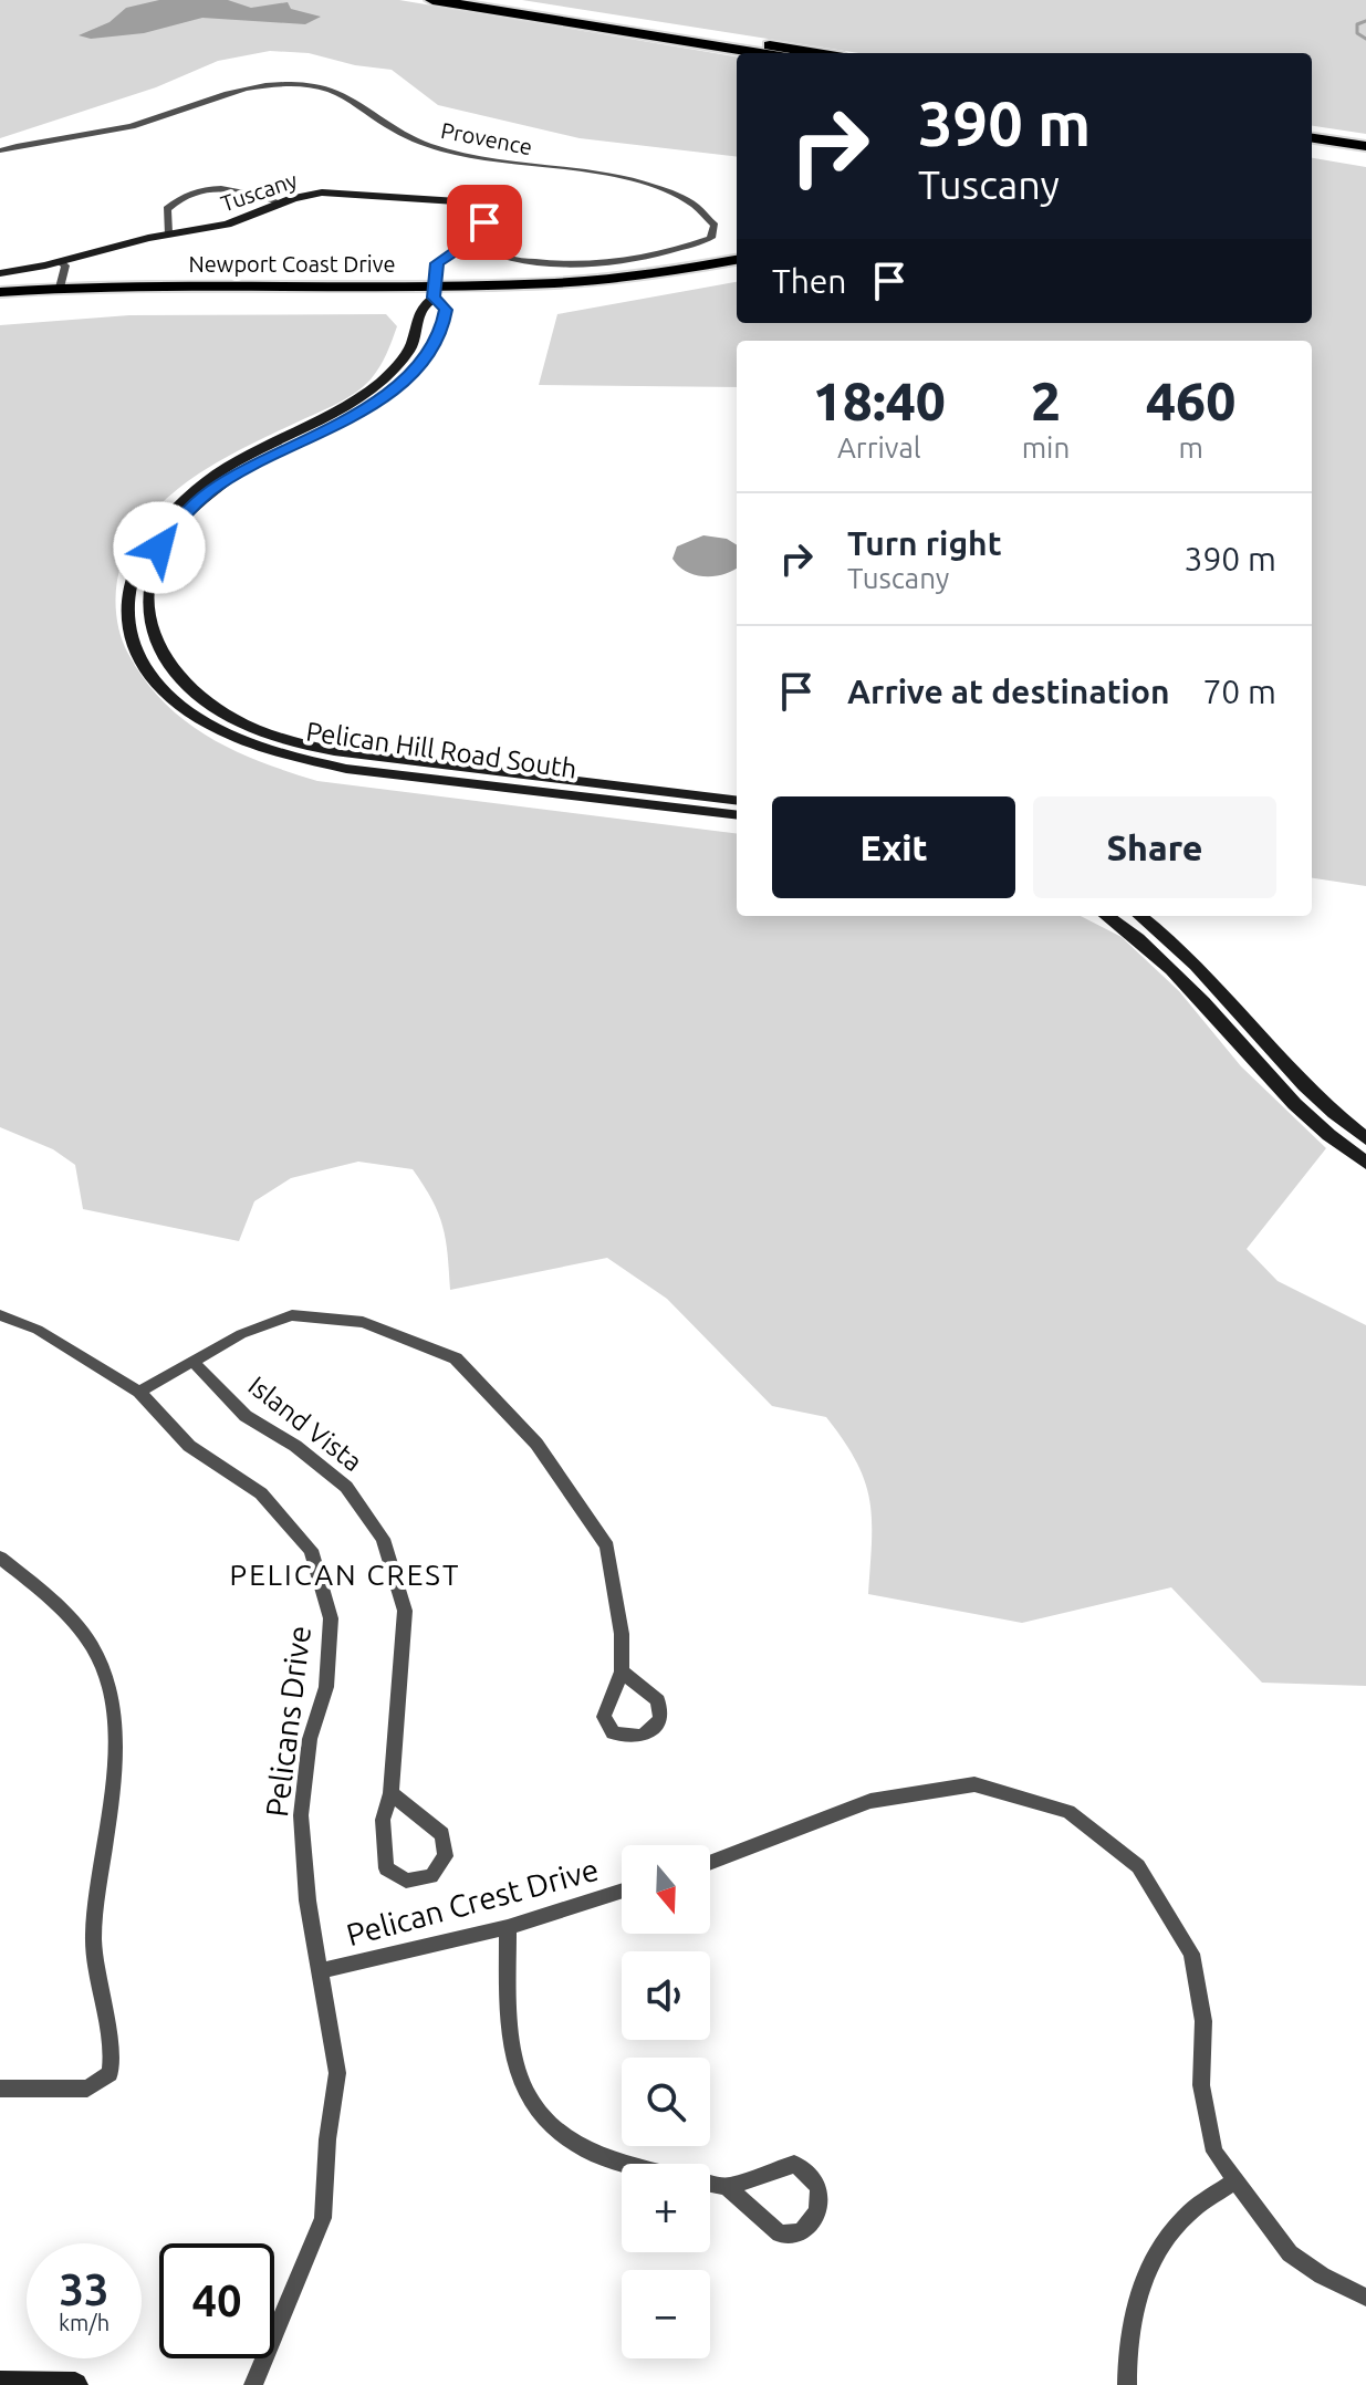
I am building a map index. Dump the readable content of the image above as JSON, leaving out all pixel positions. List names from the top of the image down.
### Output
{
  "streets": {
    "main road": ["Newport Coast Drive"],
    "street": [
      "Provence",
      "Tuscany",
      "Pelican Hill Road South",
      "Island Vista",
      "Pelicans Drive",
      "Pelican Crest Drive"
    ]
  },
  "crossings": [
    ["Provence", "Tuscany"],
    ["Newport Coast Drive", "Pelican Hill Road South"],
    ["Pelicans Drive", "Pelican Crest Drive"]
  ],
  "districts": ["PELICAN CREST"],
  "north": "bottom",
  "page": {
    "turn": ["390 m", "Tuscany"],
    "then": "Then",
    "eta": [
      "18:40",
      "Arrival",
      "2",
      "min",
      "460",
      "m"
    ],
    "list": [
      {
        "name": "Turn right",
        "note": "Tuscany",
        "value": "390 m"
      },
      {
        "name": "Arrive at destination",
        "value": "70 m"
      }
    ],
    "buttons": ["Exit", "Share"],
    "map_buttons": ["+", "−"],
    "speed": "33 km/h",
    "limit": "40"
  }
}
